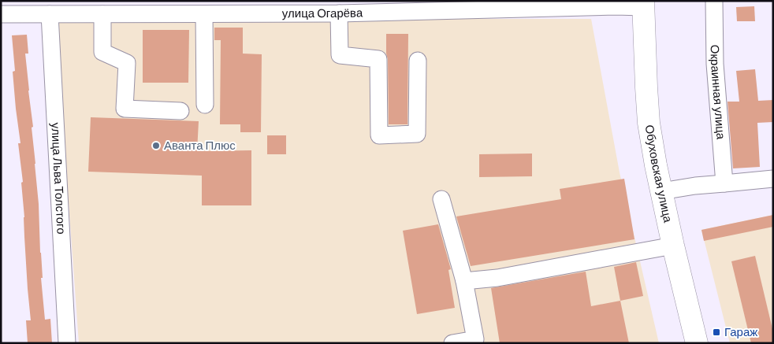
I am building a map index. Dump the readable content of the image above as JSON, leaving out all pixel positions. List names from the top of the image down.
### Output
{
  "streets": {
    "main road": ["Обуховская улица"],
    "street": ["улица Огарёва", "Окраинная улица", "улица Льва Толстого"]
  },
  "crossings": [
    ["улица Огарёва", "Обуховская улица"],
    ["улица Огарёва", "улица Льва Толстого"]
  ],
  "places": {
    "other": ["Аванта Плюс"],
    "transit": ["Гараж"]
  }
}
